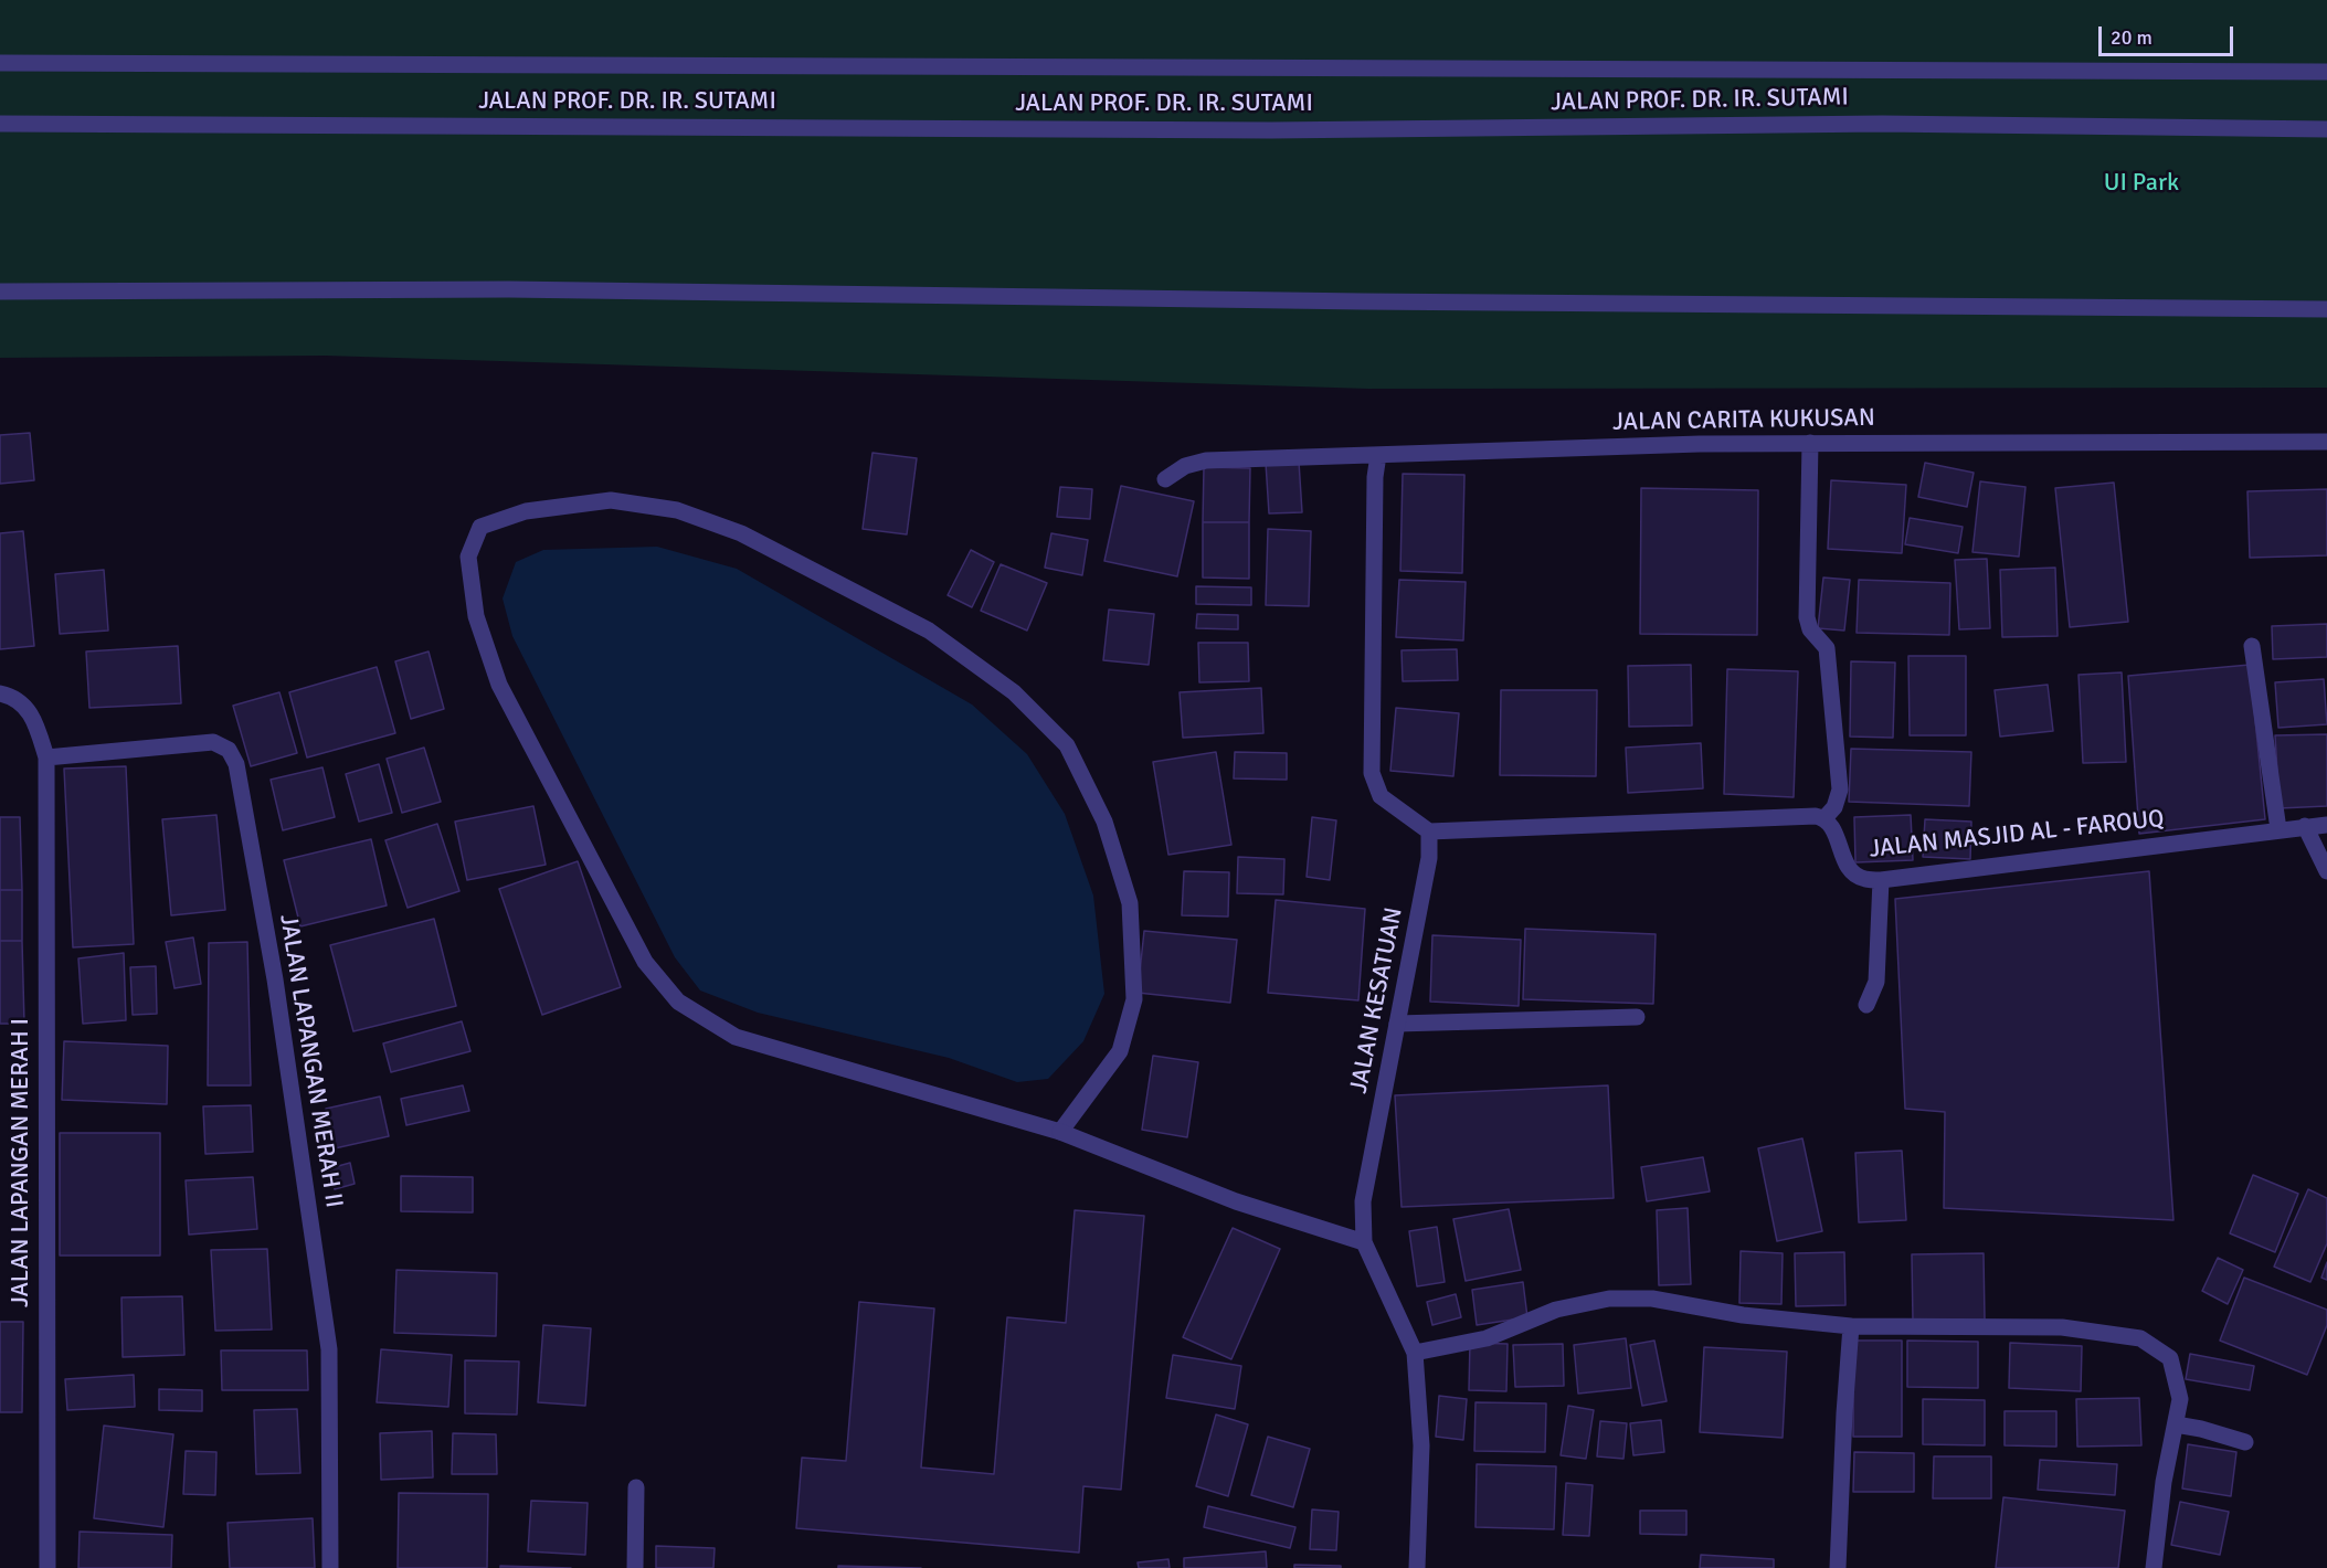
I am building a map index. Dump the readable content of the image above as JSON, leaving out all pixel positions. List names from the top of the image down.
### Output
{
  "streets": {
    "street": [
      "JALAN PROF. DR. IR. SUTAMI",
      "JALAN CARITA KUKUSAN",
      "JALAN MASJID AL - FAROUQ",
      "JALAN KESATUAN",
      "JALAN LAPANGAN MERAH II",
      "JALAN LAPANGAN MERAH I"
    ]
  },
  "crossings": [
    ["JALAN LAPANGAN MERAH II", "JALAN LAPANGAN MERAH I"]
  ],
  "parks": ["UI Park"],
  "scale_bar": "20 m"
}
